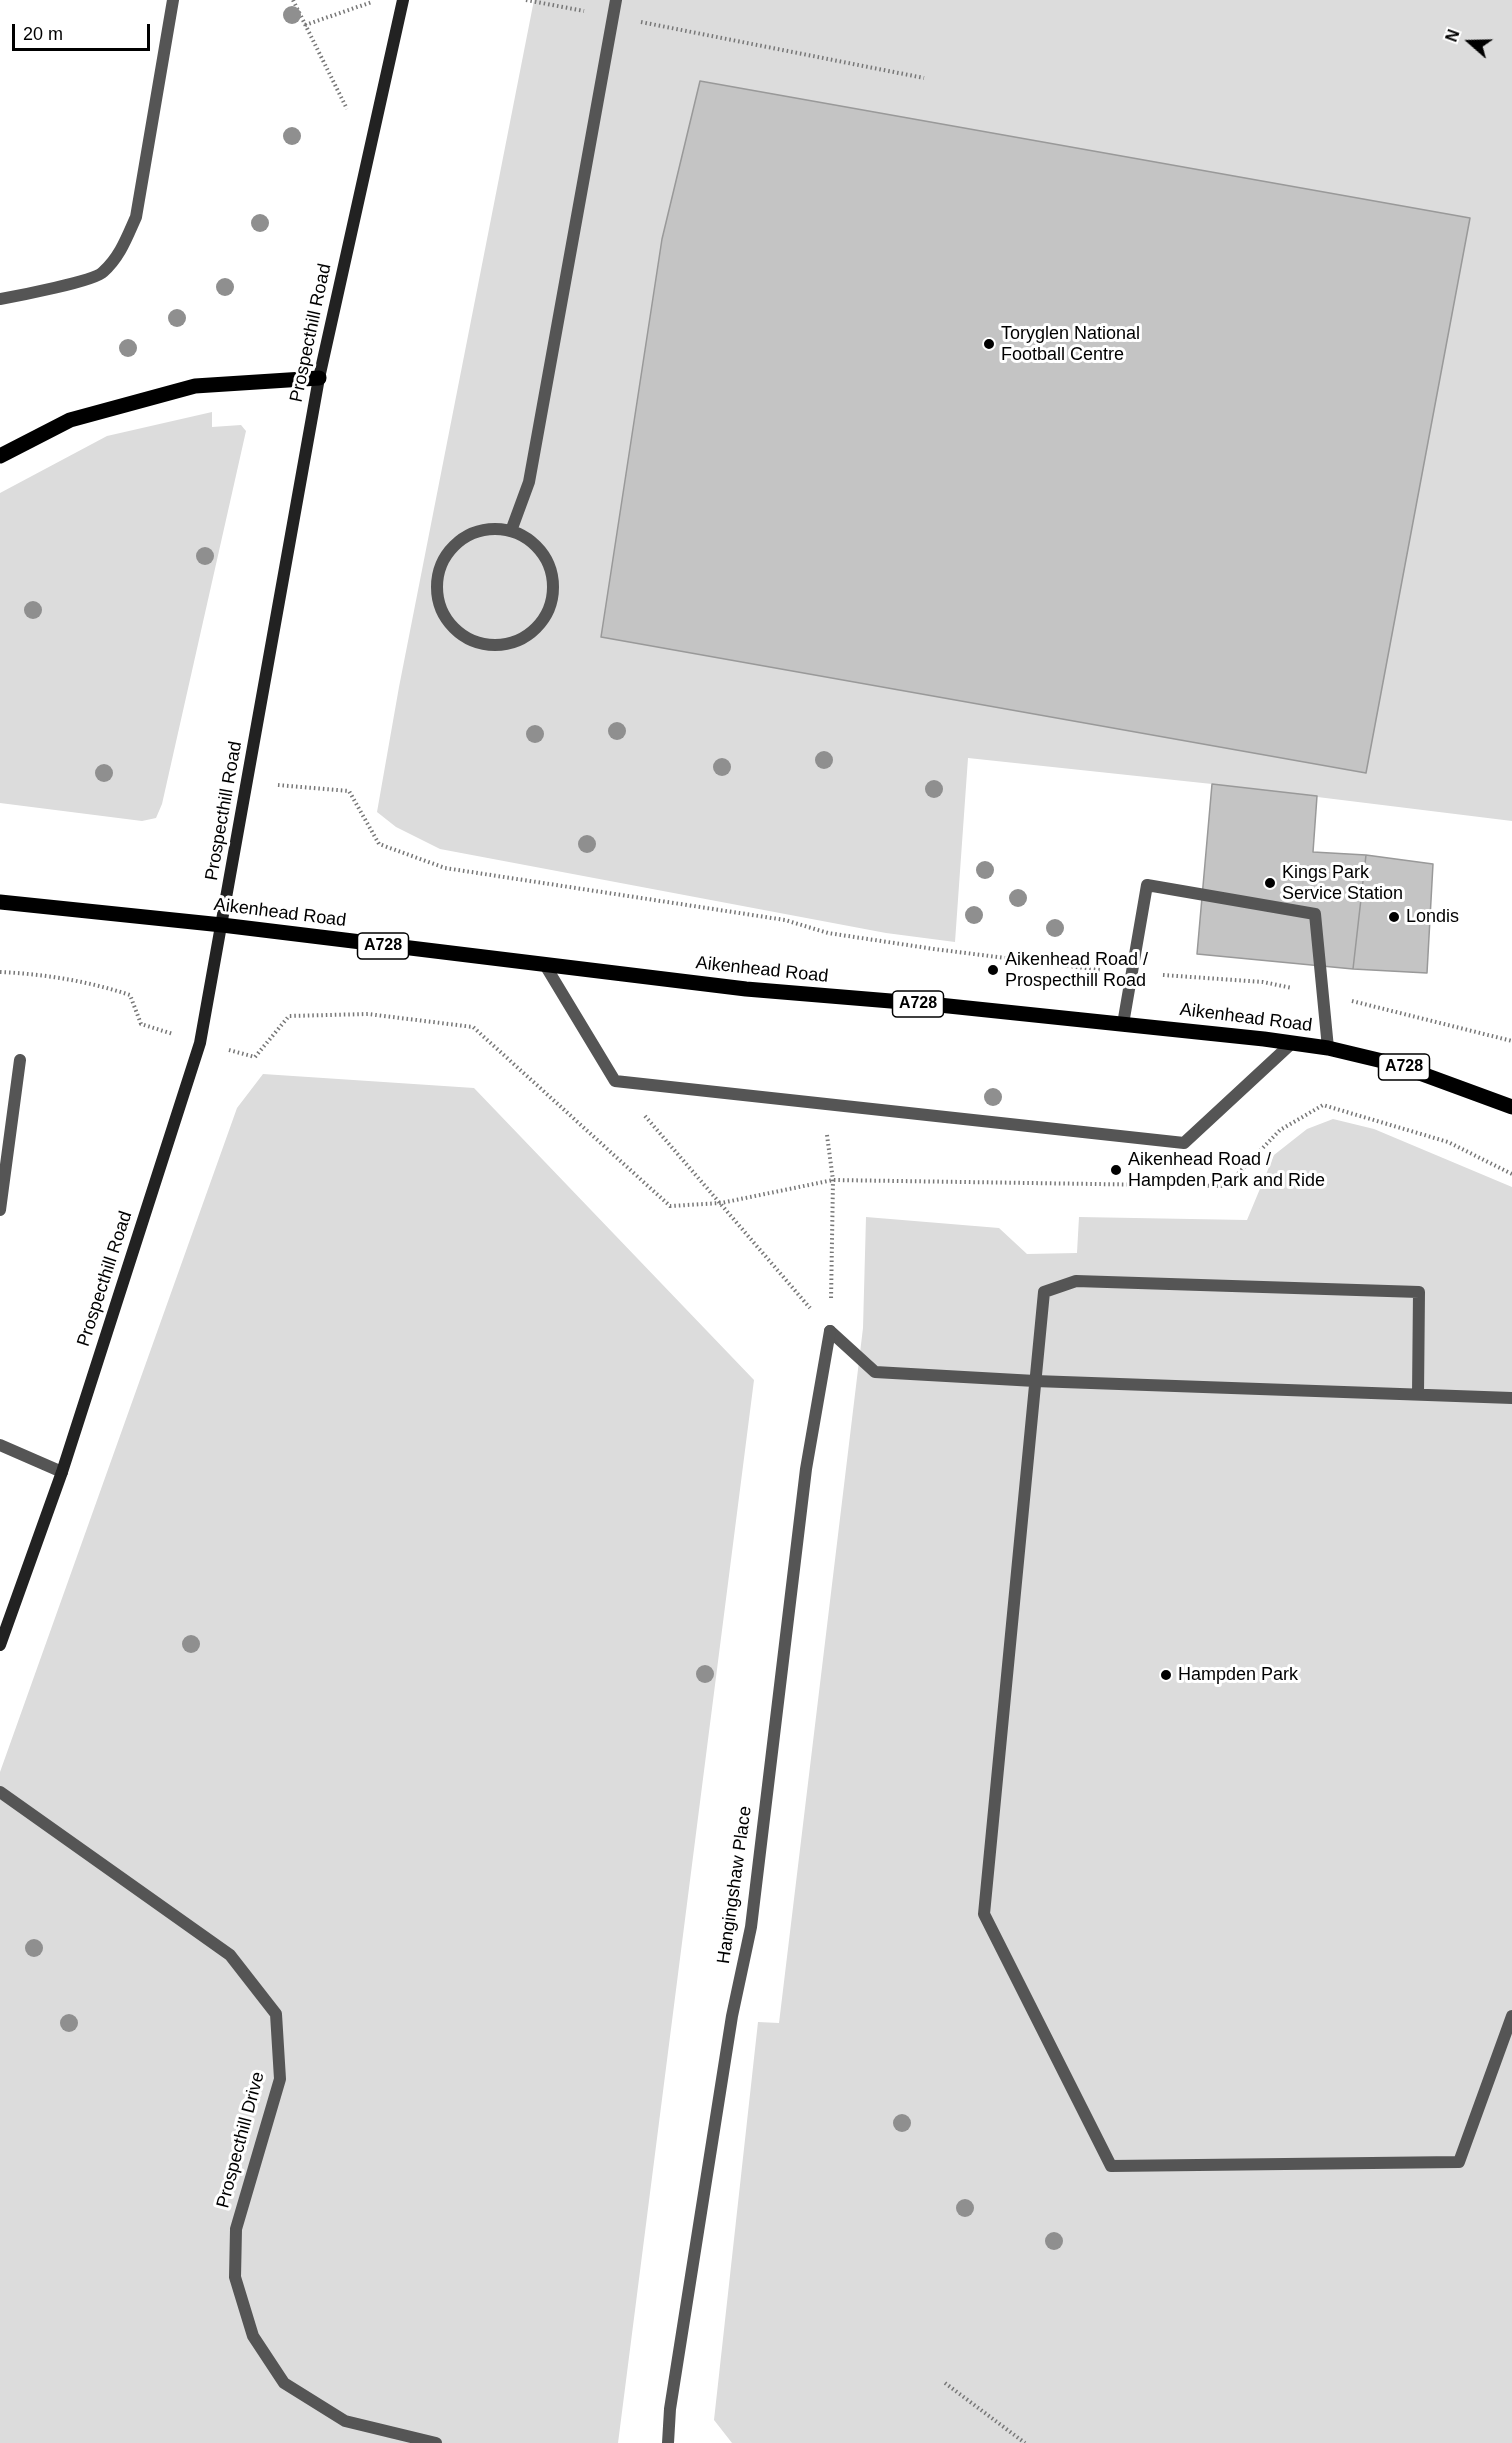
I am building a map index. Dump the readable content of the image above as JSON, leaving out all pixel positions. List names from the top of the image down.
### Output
{
  "streets": {
    "main road": ["Prospecthill Road", "Aikenhead Road", "A728"],
    "street": ["Hangingshaw Place", "Prospecthill Drive"]
  },
  "crossings": [
    ["Prospecthill Road", "Aikenhead Road"]
  ],
  "places": [
    "Toryglen National Football Centre",
    "Kings Park Service Station",
    "Londis",
    "Aikenhead Road / Prospecthill Road",
    "Aikenhead Road / Hampden Park and Ride",
    "Hampden Park"
  ],
  "scale_bar": "20 m",
  "north": "left"
}
